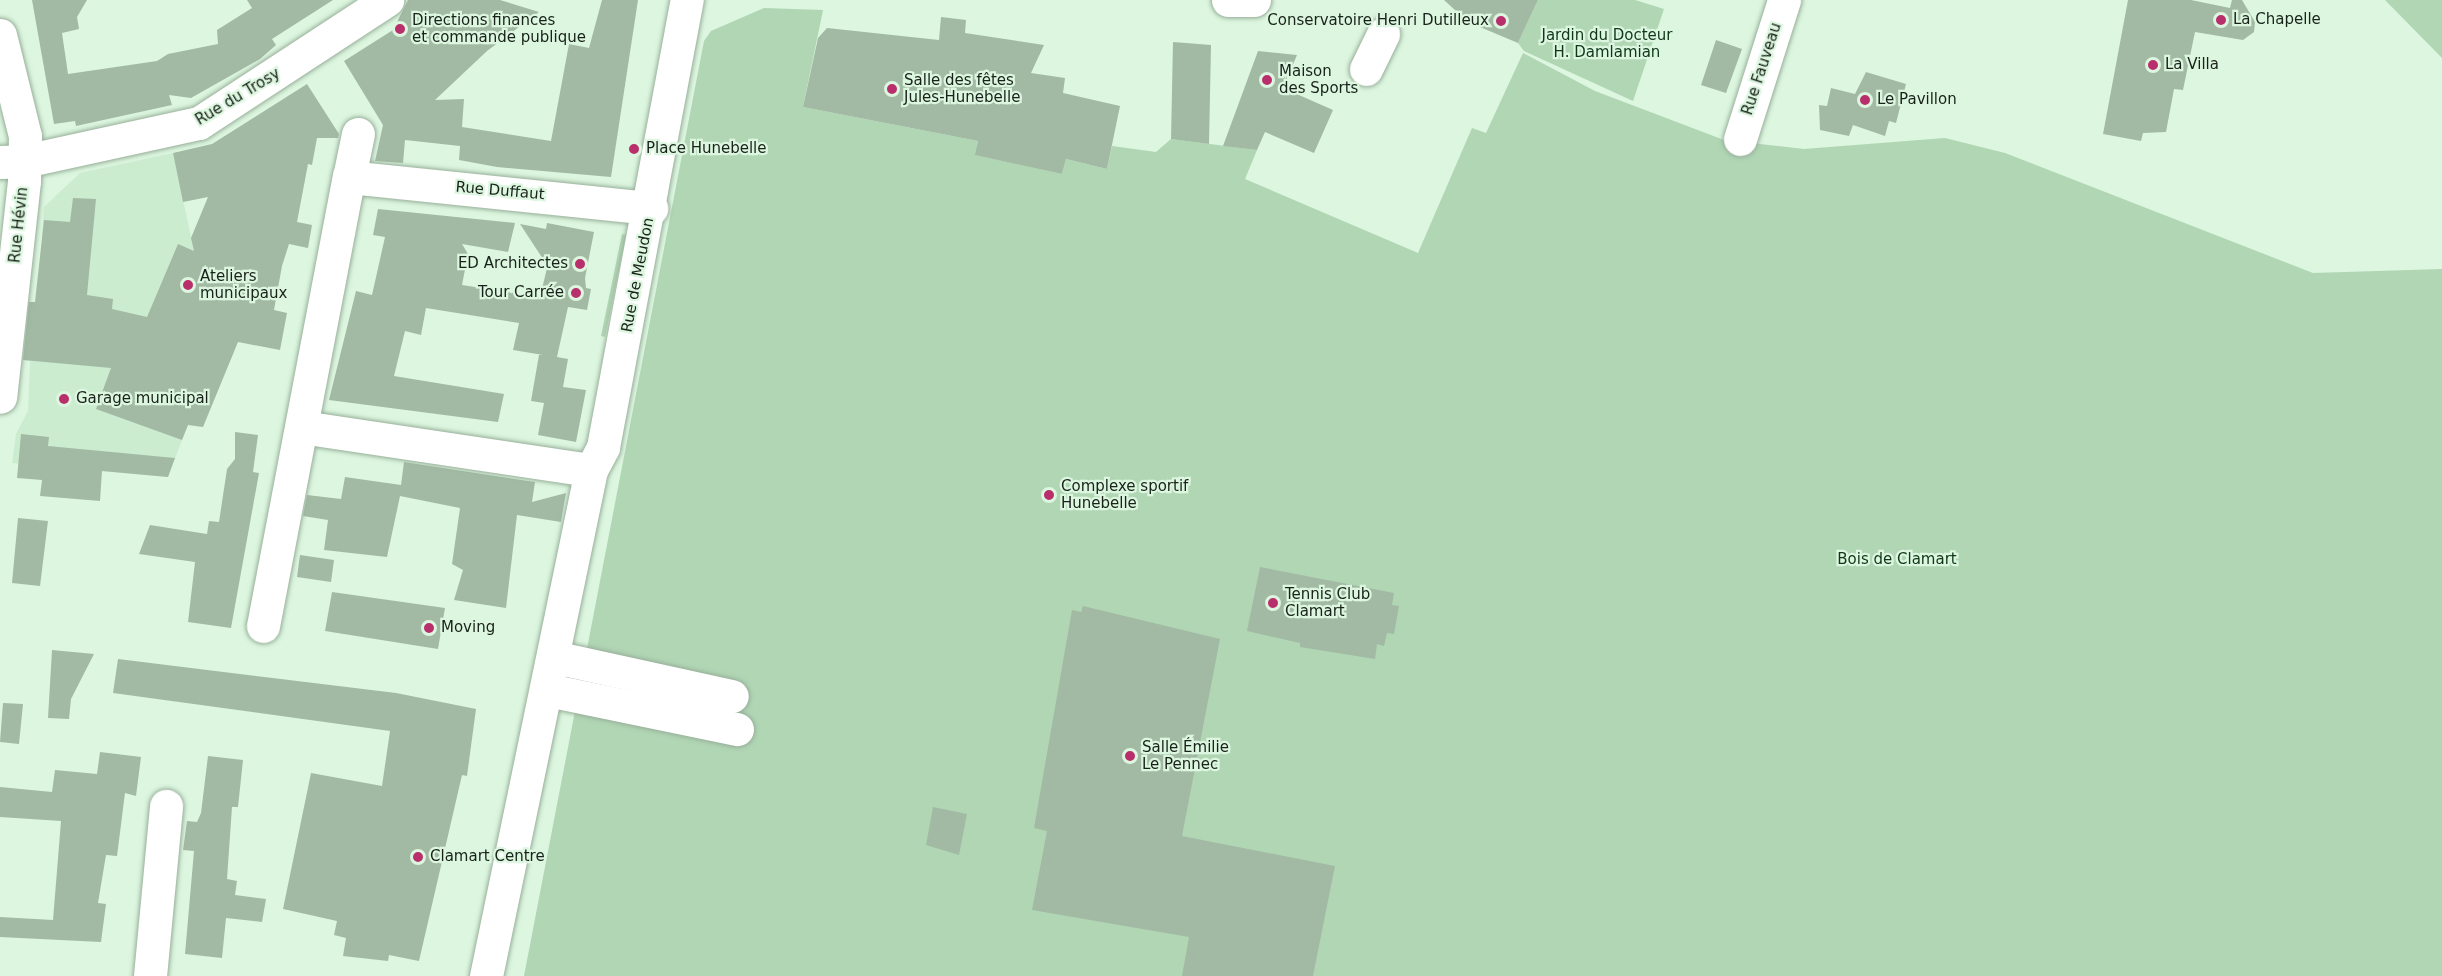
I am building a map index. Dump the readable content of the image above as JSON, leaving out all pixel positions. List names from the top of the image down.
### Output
{
  "streets": {
    "street": [
      "Rue Fauveau",
      "Rue du Trosy",
      "Rue Duffaut",
      "Rue Hévin",
      "Rue de Meudon"
    ]
  },
  "crossings": [
    ["Rue du Trosy", "Rue Hévin"],
    ["Rue Duffaut", "Rue de Meudon"]
  ],
  "parks": ["Jardin du Docteur H. Damlamian", "Bois de Clamart"],
  "places": [
    "La Chapelle",
    "Conservatoire Henri Dutilleux",
    "Directions finances et commande publique",
    "La Villa",
    "Maison des Sports",
    "Salle des fêtes Jules-Hunebelle",
    "Le Pavillon",
    "Place Hunebelle",
    "ED Architectes",
    "Ateliers municipaux",
    "Tour Carrée",
    "Garage municipal",
    "Complexe sportif Hunebelle",
    "Tennis Club Clamart",
    "Moving",
    "Salle Émilie Le Pennec",
    "Clamart Centre"
  ]
}
